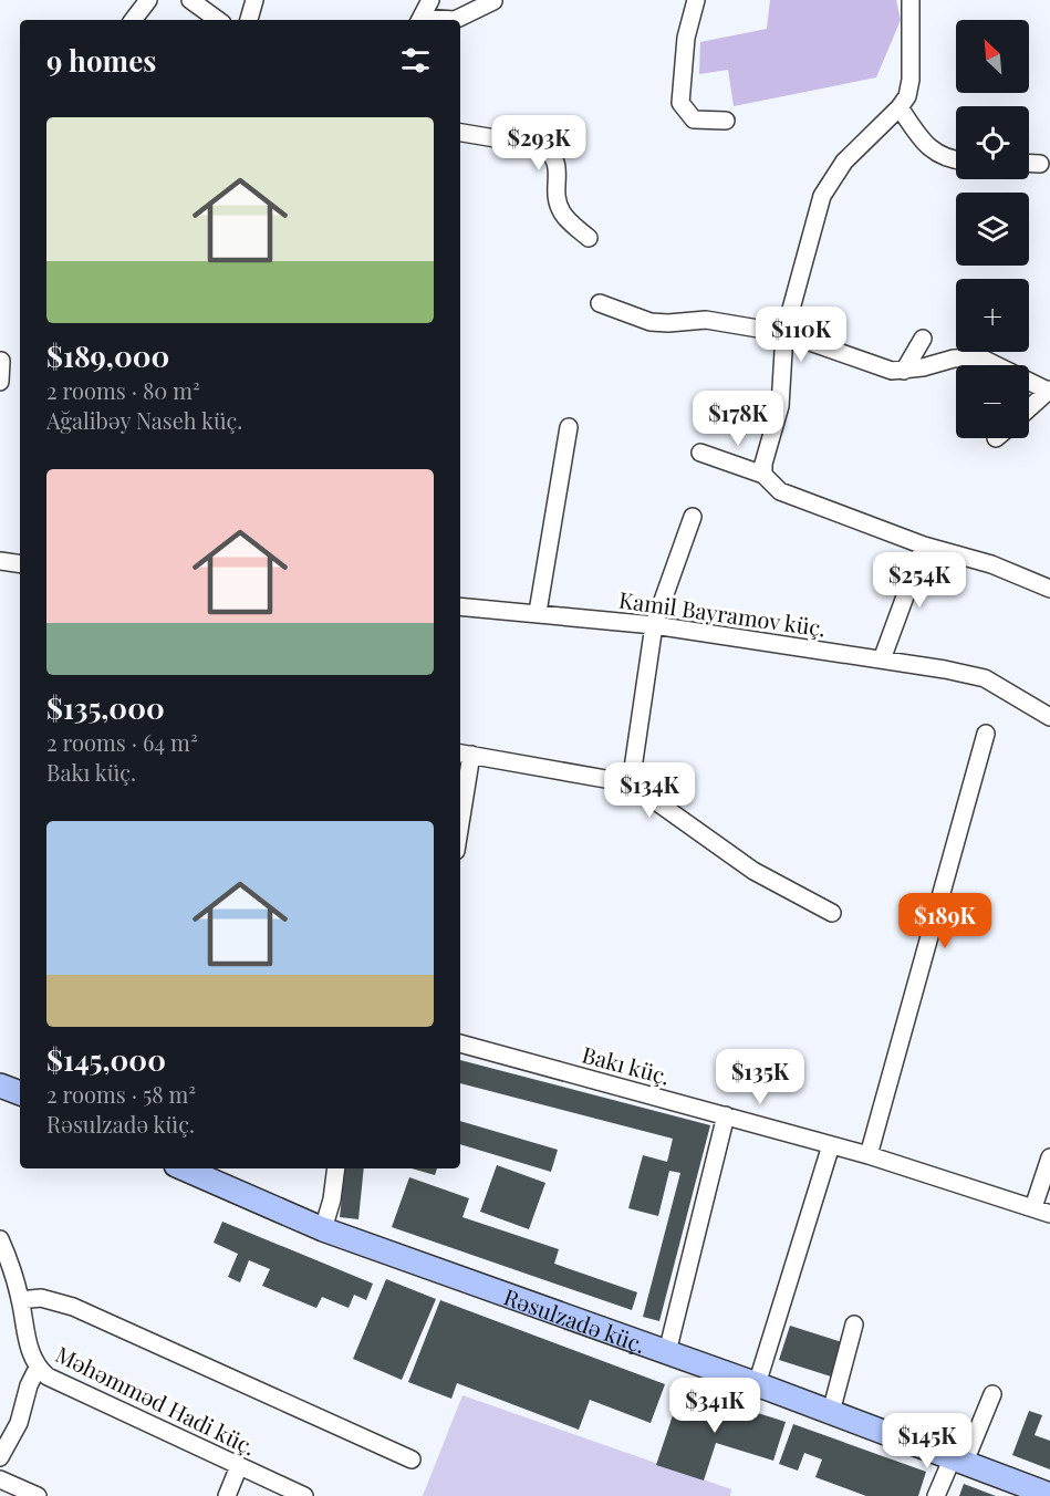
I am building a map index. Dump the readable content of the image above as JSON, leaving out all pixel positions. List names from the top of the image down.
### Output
{
  "streets": {
    "street": [
      "Kamil Bayramov küç.",
      "Bakı küç.",
      "Rəsulzadə küç.",
      "Məhəmməd Hadi küç."
    ]
  },
  "north": "top left",
  "page": {
    "map_buttons": ["+", "−"],
    "heading": "9 homes",
    "list": [
      {
        "name": "$189,000",
        "note": "2 rooms · 80 m² · Ağalibəy Naseh küç."
      },
      {
        "name": "$135,000",
        "note": "2 rooms · 64 m² · Bakı küç."
      },
      {
        "name": "$145,000",
        "note": "2 rooms · 58 m² · Rəsulzadə küç."
      }
    ],
    "price": [
      "$293K",
      "$110K",
      "$178K",
      "$254K",
      "$134K",
      "$189K",
      "$135K",
      "$341K",
      "$145K"
    ]
  }
}
